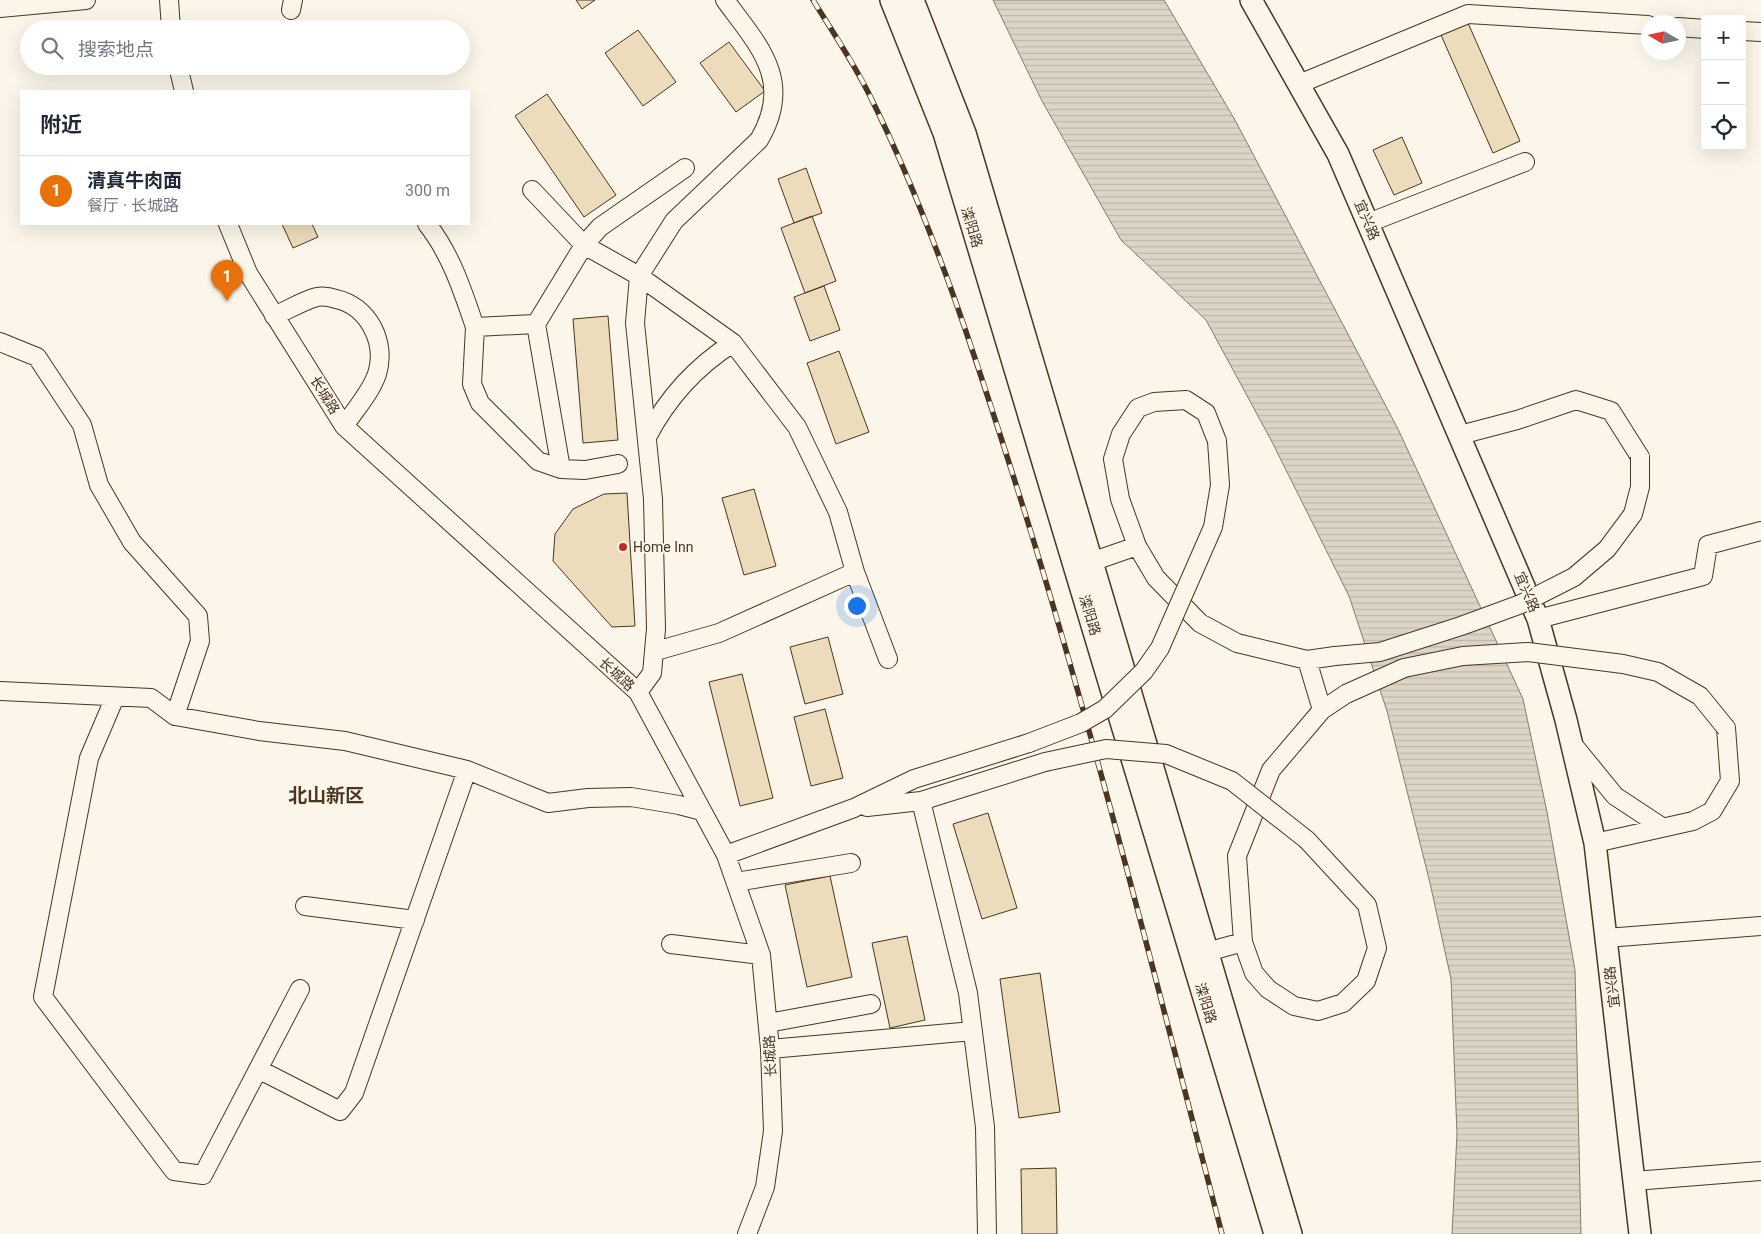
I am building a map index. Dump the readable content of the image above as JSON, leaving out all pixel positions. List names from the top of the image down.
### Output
{
  "streets": {
    "main road": ["宜兴路", "滦阳路"],
    "street": ["长城路"]
  },
  "districts": ["北山新区"],
  "places": ["Home Inn"],
  "north": "left",
  "page": {
    "map_buttons": ["+", "−"],
    "search": "搜索地点",
    "heading": "附近",
    "list": [
      {
        "mark": "1",
        "name": "清真牛肉面",
        "note": "餐厅 · 长城路",
        "value": "300 m"
      }
    ],
    "pins": "1"
  }
}
